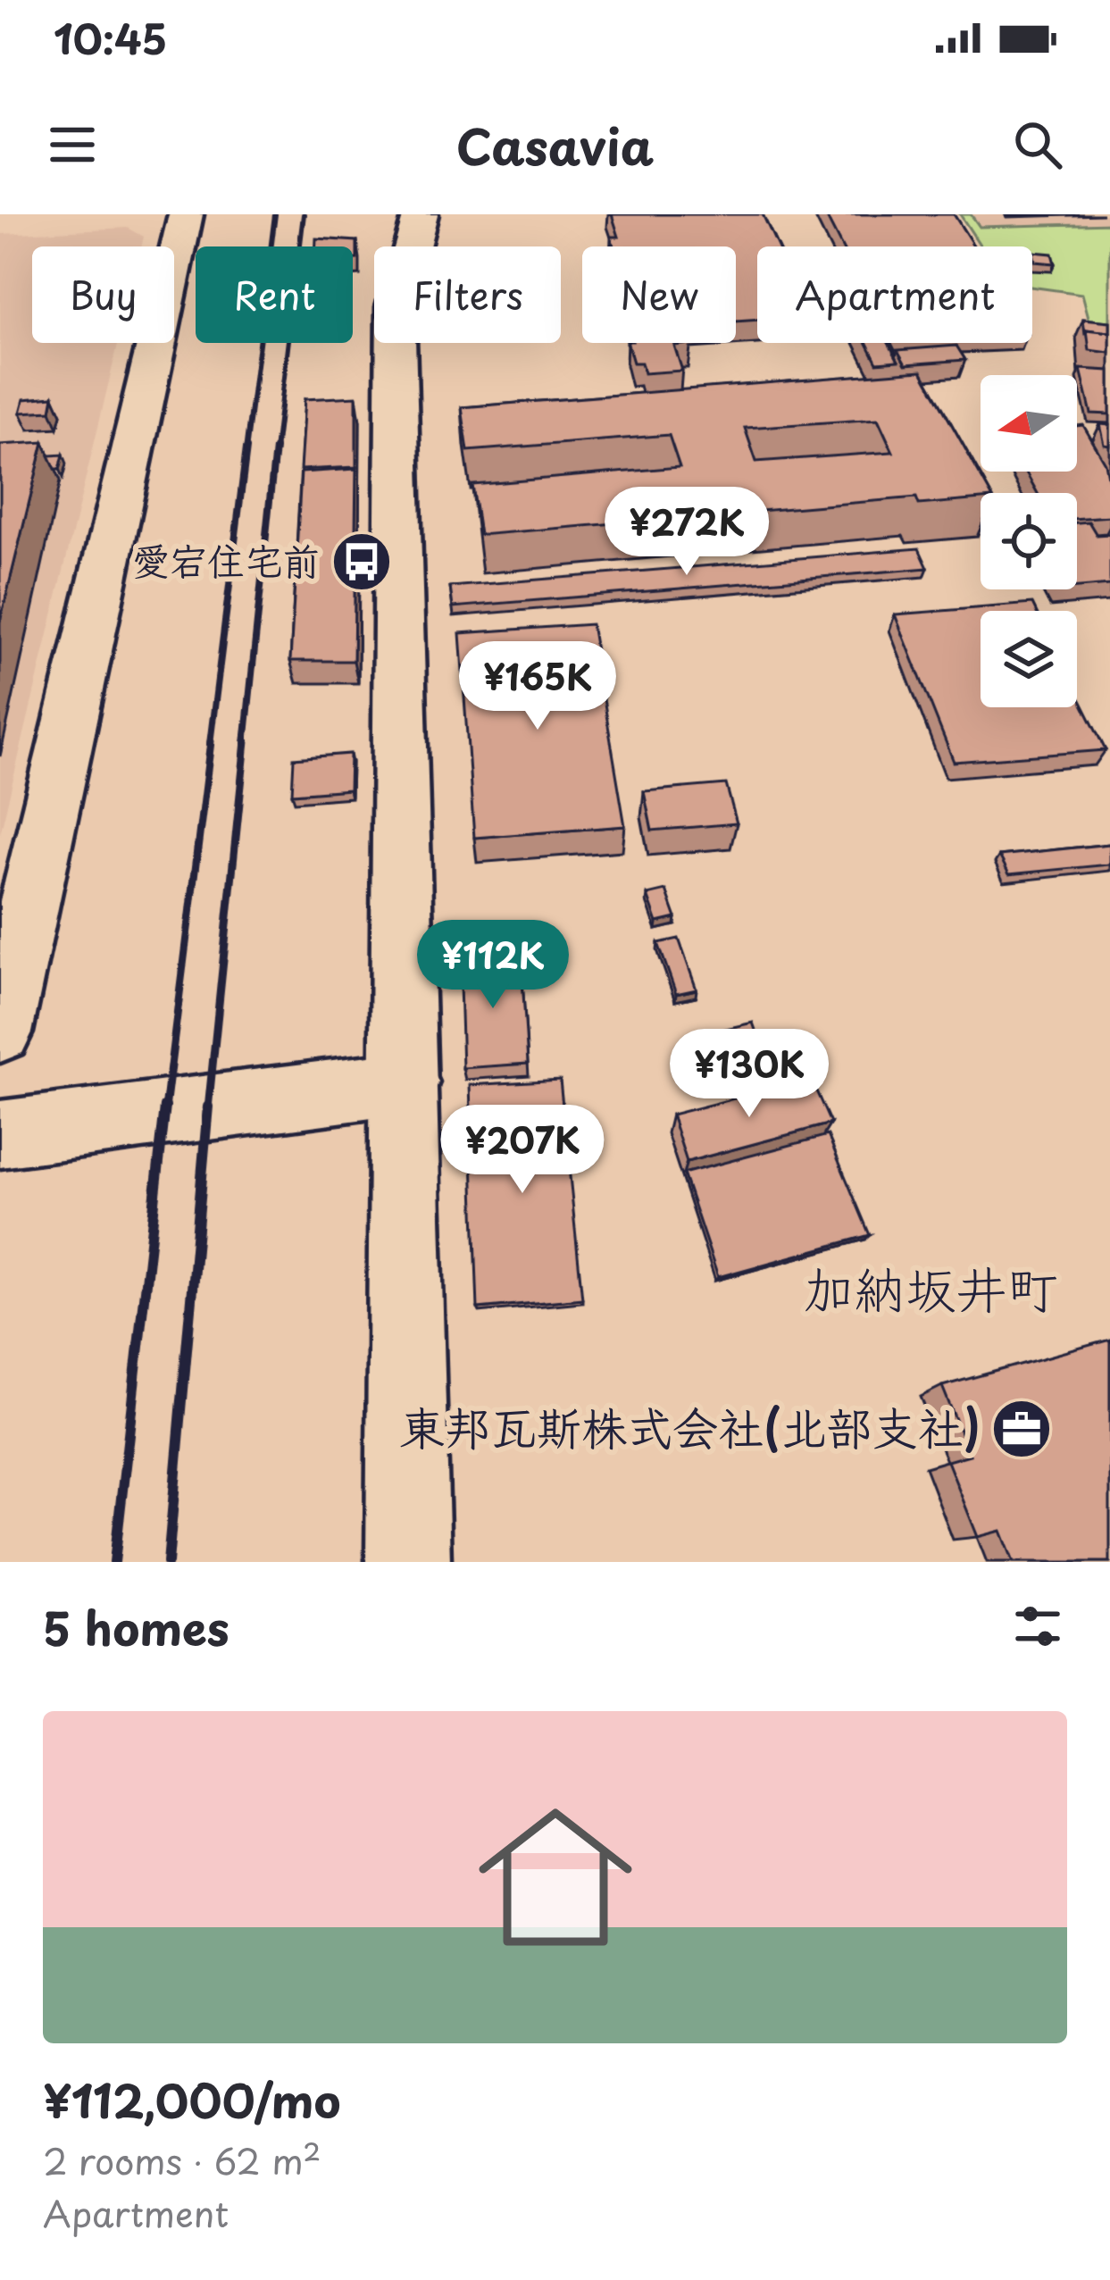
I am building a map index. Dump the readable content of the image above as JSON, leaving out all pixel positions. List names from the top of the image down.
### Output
{
  "districts": ["加納坂井町"],
  "places": {
    "bus stop": ["愛宕住宅前"],
    "office": ["東邦瓦斯株式会社(北部支社)"]
  },
  "north": "left",
  "page": {
    "status": "10:45",
    "header": "Casavia",
    "chip": [
      "Buy",
      "Rent",
      "Filters",
      "New",
      "Apartment"
    ],
    "price": [
      "¥272K",
      "¥165K",
      "¥112K",
      "¥130K",
      "¥207K"
    ],
    "heading": "5 homes",
    "list": [
      {
        "name": "¥112,000/mo",
        "note": "2 rooms · 62 m² · Apartment"
      }
    ]
  }
}
